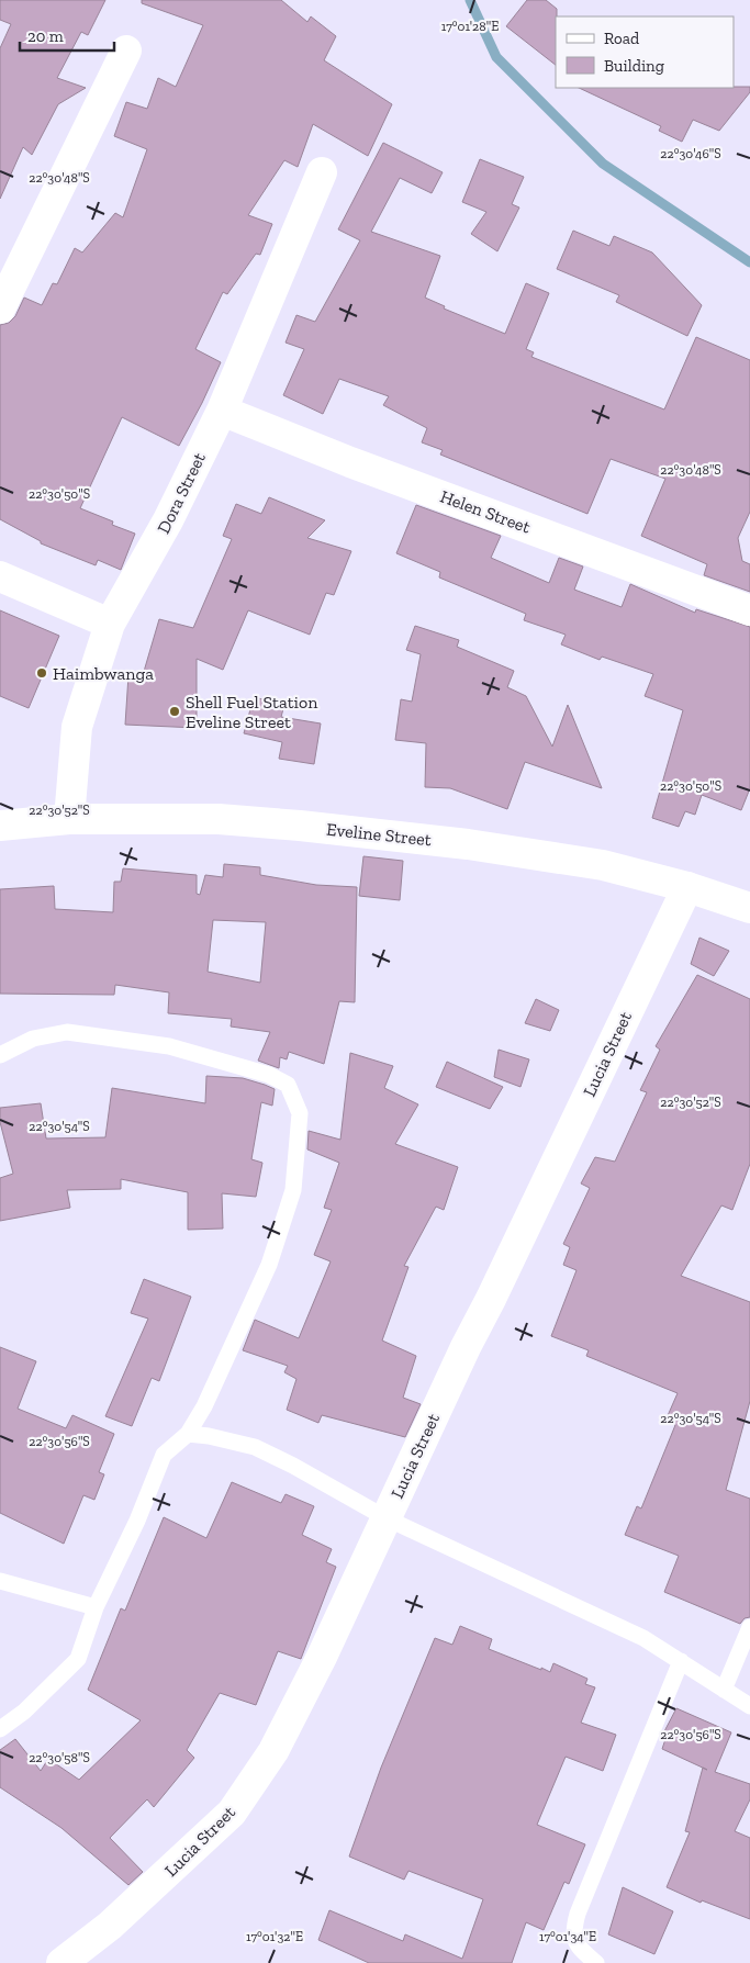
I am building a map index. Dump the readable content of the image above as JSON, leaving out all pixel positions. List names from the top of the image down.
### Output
{
  "streets": {
    "street": [
      "Dora Street",
      "Helen Street",
      "Eveline Street",
      "Lucia Street"
    ]
  },
  "crossings": [
    ["Dora Street", "Helen Street"],
    ["Dora Street", "Eveline Street"],
    ["Eveline Street", "Lucia Street"]
  ],
  "places": ["Haimbwanga", "Shell Fuel Station Eveline Street"],
  "legend": ["Road", "Building"],
  "scale_bar": "20 m",
  "coordinates": [
    "17°01'28\"E",
    "22°30'46\"S",
    "22°30'48\"S",
    "22°30'50\"S",
    "22°30'52\"S",
    "22°30'54\"S",
    "22°30'56\"S",
    "22°30'58\"S",
    "17°01'32\"E",
    "17°01'34\"E"
  ]
}
